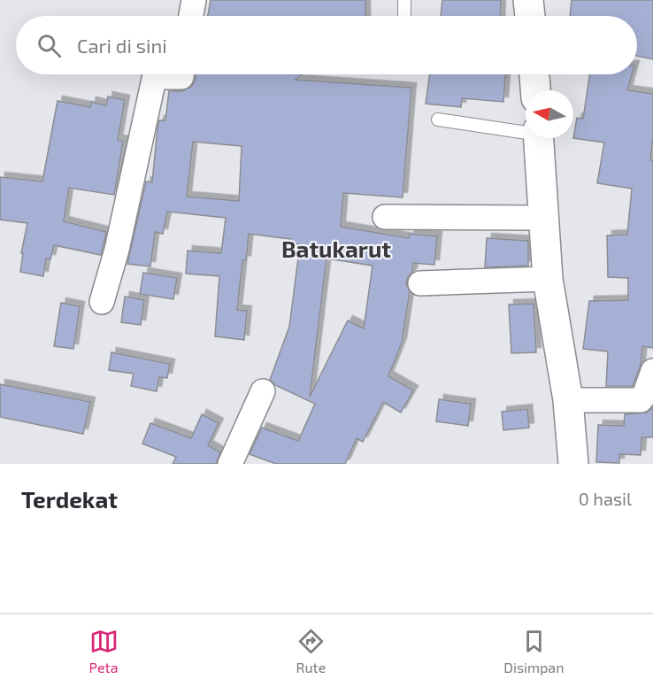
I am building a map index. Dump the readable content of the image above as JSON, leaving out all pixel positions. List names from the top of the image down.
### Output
{
  "districts": ["Batukarut"],
  "north": "left",
  "page": {
    "search": "Cari di sini",
    "heading": ["Terdekat", "0 hasil"],
    "nav": ["Peta", "Rute", "Disimpan"]
  }
}
